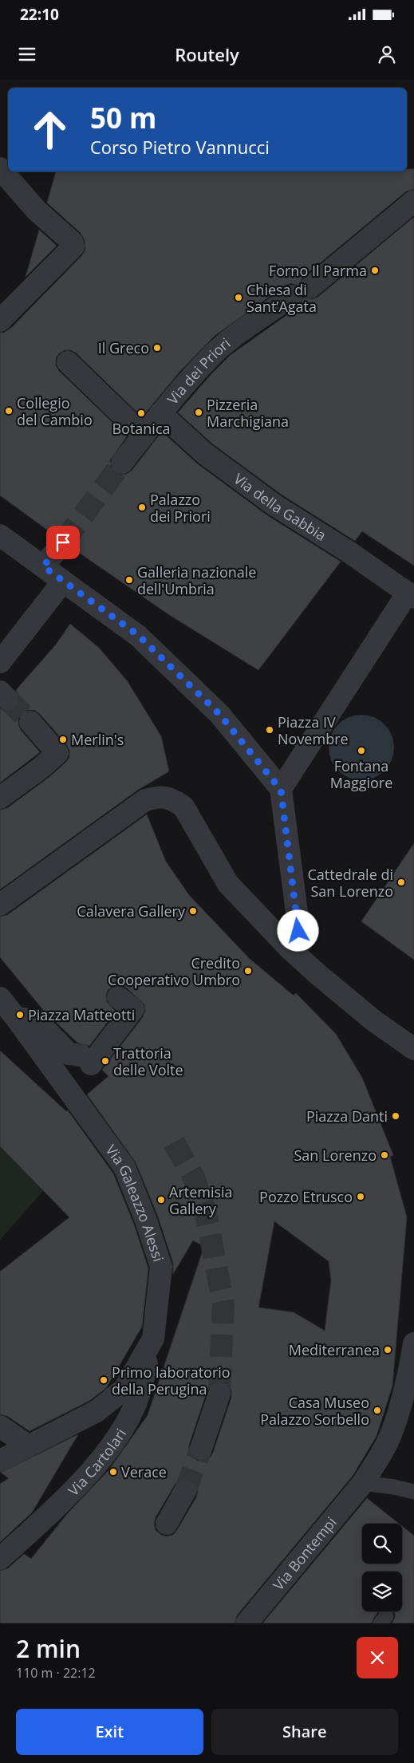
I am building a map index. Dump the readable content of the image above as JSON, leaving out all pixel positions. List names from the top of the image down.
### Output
{
  "streets": {
    "street": [
      "Via dei Priori",
      "Via della Gabbia",
      "Via Galeazzo Alessi",
      "Via Cartolari",
      "Via Bontempi"
    ]
  },
  "crossings": [
    ["Via dei Priori", "Via della Gabbia"],
    ["Via Galeazzo Alessi", "Via Cartolari"]
  ],
  "places": [
    "Forno Il Parma",
    "Chiesa di Sant’Agata",
    "Il Greco",
    "Collegio del Cambio",
    "Pizzeria Marchigiana",
    "Botanica",
    "Palazzo dei Priori",
    "Galleria nazionale dell'Umbria",
    "Piazza IV Novembre",
    "Merlin's",
    "Fontana Maggiore",
    "Cattedrale di San Lorenzo",
    "Calavera Gallery",
    "Credito Cooperativo Umbro",
    "Piazza Matteotti",
    "Trattoria delle Volte",
    "Piazza Danti",
    "San Lorenzo",
    "Pozzo Etrusco",
    "Artemisia Gallery",
    "Mediterranea",
    "Primo laboratorio della Perugina",
    "Casa Museo Palazzo Sorbello",
    "Verace"
  ],
  "page": {
    "status": "22:10",
    "header": "Routely",
    "turn": ["50 m", "Corso Pietro Vannucci"],
    "heading": ["2 min", "110 m · 22:12"],
    "buttons": ["Exit", "Share"]
  }
}
